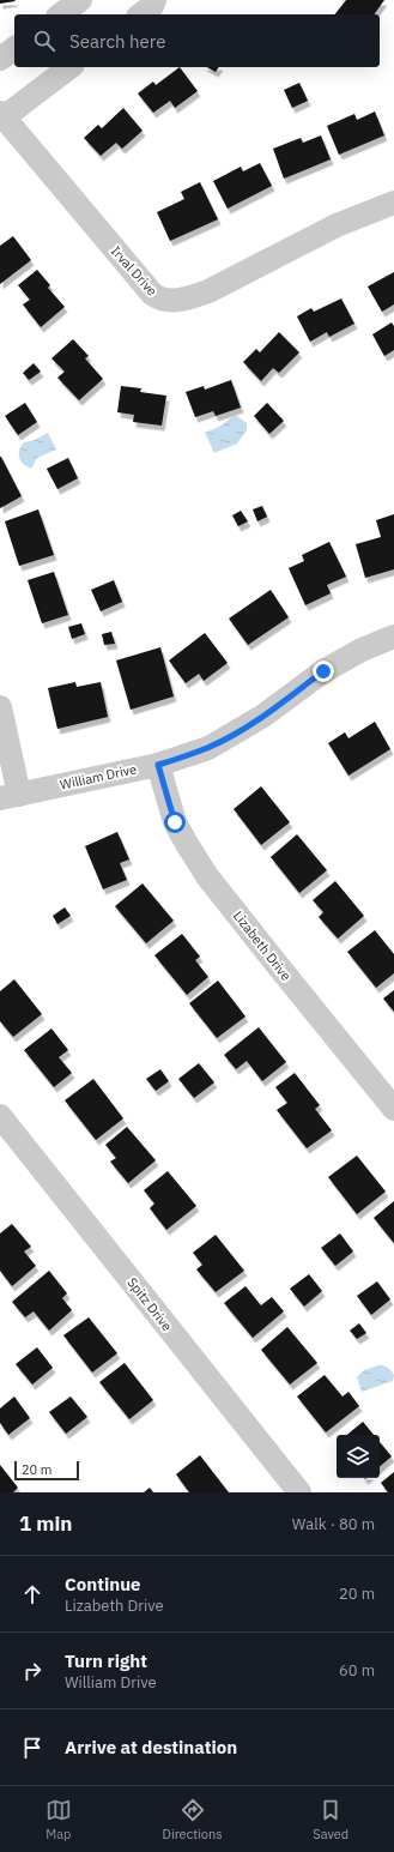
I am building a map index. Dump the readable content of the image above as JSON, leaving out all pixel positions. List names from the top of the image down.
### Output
{
  "streets": {
    "street": [
      "Irval Drive",
      "William Drive",
      "Lizabeth Drive",
      "Spitz Drive"
    ]
  },
  "crossings": [
    ["William Drive", "Lizabeth Drive"]
  ],
  "scale_bar": "20 m",
  "page": {
    "search": "Search here",
    "scale": "20 m",
    "heading": ["1 min", "Walk · 80 m"],
    "list": [
      ["Continue", "Lizabeth Drive", "20 m"],
      ["Turn right", "William Drive", "60 m"],
      "Arrive at destination"
    ],
    "nav": ["Map", "Directions", "Saved"]
  }
}
